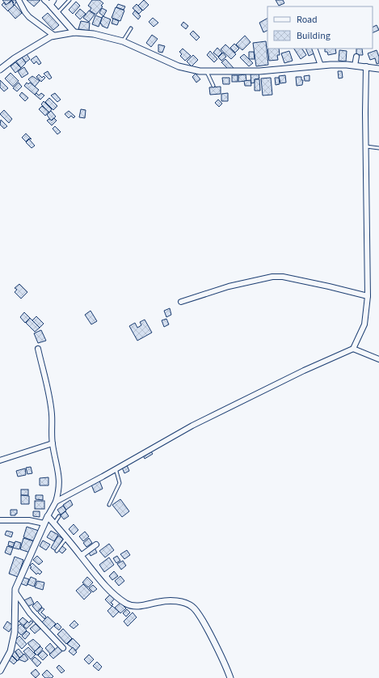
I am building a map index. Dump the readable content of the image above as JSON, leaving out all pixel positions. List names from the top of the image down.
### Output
{
  "legend": ["Road", "Building"]
}
